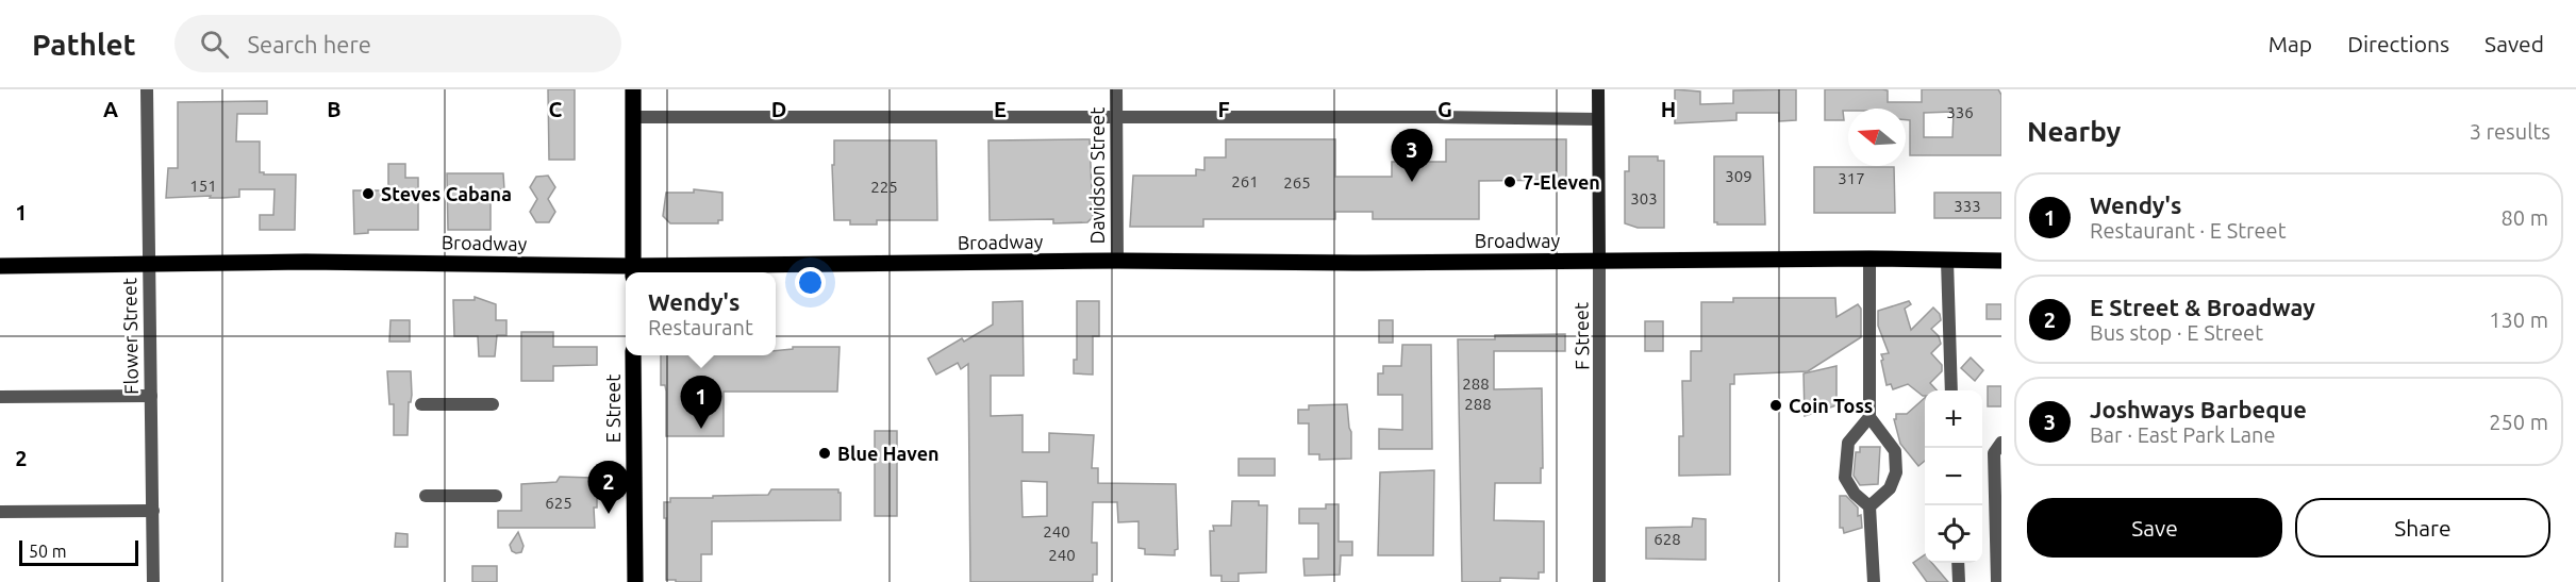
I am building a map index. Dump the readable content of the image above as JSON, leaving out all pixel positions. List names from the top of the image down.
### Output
{
  "streets": {
    "main road": ["Broadway", "F Street", "E Street"],
    "street": ["Davidson Street", "Flower Street"]
  },
  "crossings": [
    ["Davidson Street", "Broadway"],
    ["Broadway", "Flower Street"],
    ["Broadway", "F Street"]
  ],
  "places": [
    "7-Eleven",
    "Steves Cabana",
    "Coin Toss",
    "Blue Haven"
  ],
  "house_numbers": [
    "336",
    "309",
    "317",
    "261",
    "265",
    "151",
    "225",
    "303",
    "333",
    "288",
    "288",
    "625",
    "240",
    "628",
    "240"
  ],
  "scale_bar": "50 m",
  "north": "left",
  "page": {
    "header": "Pathlet",
    "search": "Search here",
    "nav": ["Map", "Directions", "Saved"],
    "heading": ["Nearby", "3 results"],
    "pins": ["3", "1", "2"],
    "list": [
      {
        "mark": "1",
        "name": "Wendy's",
        "note": "Restaurant · E Street",
        "value": "80 m"
      },
      {
        "mark": "2",
        "name": "E Street & Broadway",
        "note": "Bus stop · E Street",
        "value": "130 m"
      },
      {
        "mark": "3",
        "name": "Joshways Barbeque",
        "note": "Bar · East Park Lane",
        "value": "250 m"
      }
    ],
    "popup": ["Wendy's", "Restaurant"],
    "map_buttons": ["+", "−"],
    "buttons": ["Save", "Share"],
    "scale": "50 m"
  },
  "grid": {
    "columns": [
      "A",
      "B",
      "C",
      "D",
      "E",
      "F",
      "G",
      "H"
    ],
    "rows": ["1", "2"]
  }
}
